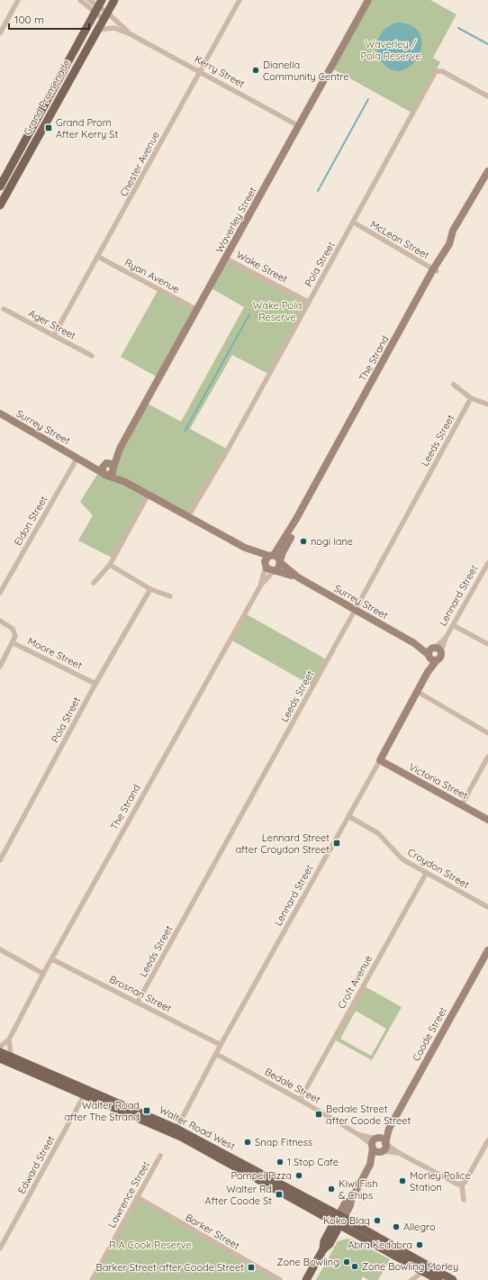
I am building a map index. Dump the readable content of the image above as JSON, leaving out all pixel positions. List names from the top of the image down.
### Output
{
  "streets": {
    "main road": ["Grand Promenade", "Walter Road West"],
    "street": [
      "Kerry Street",
      "Chester Avenue",
      "Waverley Street",
      "McLean Street",
      "Pola Street",
      "Wake Street",
      "Ryan Avenue",
      "Ager Street",
      "The Strand",
      "Surrey Street",
      "Leeds Street",
      "Eldon Street",
      "Lennard Street",
      "Moore Street",
      "Victoria Street",
      "Croydon Street",
      "Croft Avenue",
      "Brosnan Street",
      "Coode Street",
      "Bedale Street",
      "Edward Street",
      "Lawrence Street",
      "Barker Street"
    ]
  },
  "crossings": [
    ["Kerry Street", "Grand Promenade"],
    ["Kerry Street", "Chester Avenue"],
    ["Kerry Street", "Waverley Street"],
    ["Chester Avenue", "Ryan Avenue"],
    ["Chester Avenue", "Ager Street"],
    ["Waverley Street", "Wake Street"],
    ["Waverley Street", "Ryan Avenue"],
    ["Waverley Street", "Surrey Street"],
    ["McLean Street", "Pola Street"],
    ["McLean Street", "The Strand"],
    ["Pola Street", "Wake Street"],
    ["Pola Street", "Surrey Street"],
    ["Pola Street", "Moore Street"],
    ["The Strand", "Surrey Street"],
    ["The Strand", "Brosnan Street"],
    ["Surrey Street", "Leeds Street"],
    ["Surrey Street", "Eldon Street"],
    ["Surrey Street", "Lennard Street"],
    ["Leeds Street", "Brosnan Street"],
    ["Lennard Street", "Victoria Street"],
    ["Lennard Street", "Croydon Street"],
    ["Lennard Street", "Brosnan Street"],
    ["Lennard Street", "Bedale Street"],
    ["Lennard Street", "Walter Road West"],
    ["Croydon Street", "Croft Avenue"],
    ["Croft Avenue", "Bedale Street"],
    ["Coode Street", "Bedale Street"],
    ["Walter Road West", "Edward Street"],
    ["Lawrence Street", "Barker Street"]
  ],
  "parks": ["Waverley / Pola Reserve", "Wake Pola Reserve", "R A Cook Reserve"],
  "places": {
    "other": [
      "Dianella Community Centre",
      "nogi lane",
      "Snap Fitness",
      "1 Stop Cafe",
      "Pompei Pizza",
      "Morley Police Station",
      "Kiwi Fish & Chips",
      "Koko Blaq",
      "Allegro",
      "Abra Kedabra",
      "Zone Bowling",
      "Zone Bowling Morley"
    ],
    "transit": [
      "Grand Prom After Kerry St",
      "Lennard Street after Croydon Street",
      "Walter Road after The Strand",
      "Bedale Street after Coode Street",
      "Walter Rd After Coode St",
      "Barker Street after Coode Street"
    ]
  },
  "scale_bar": "100 m"
}
